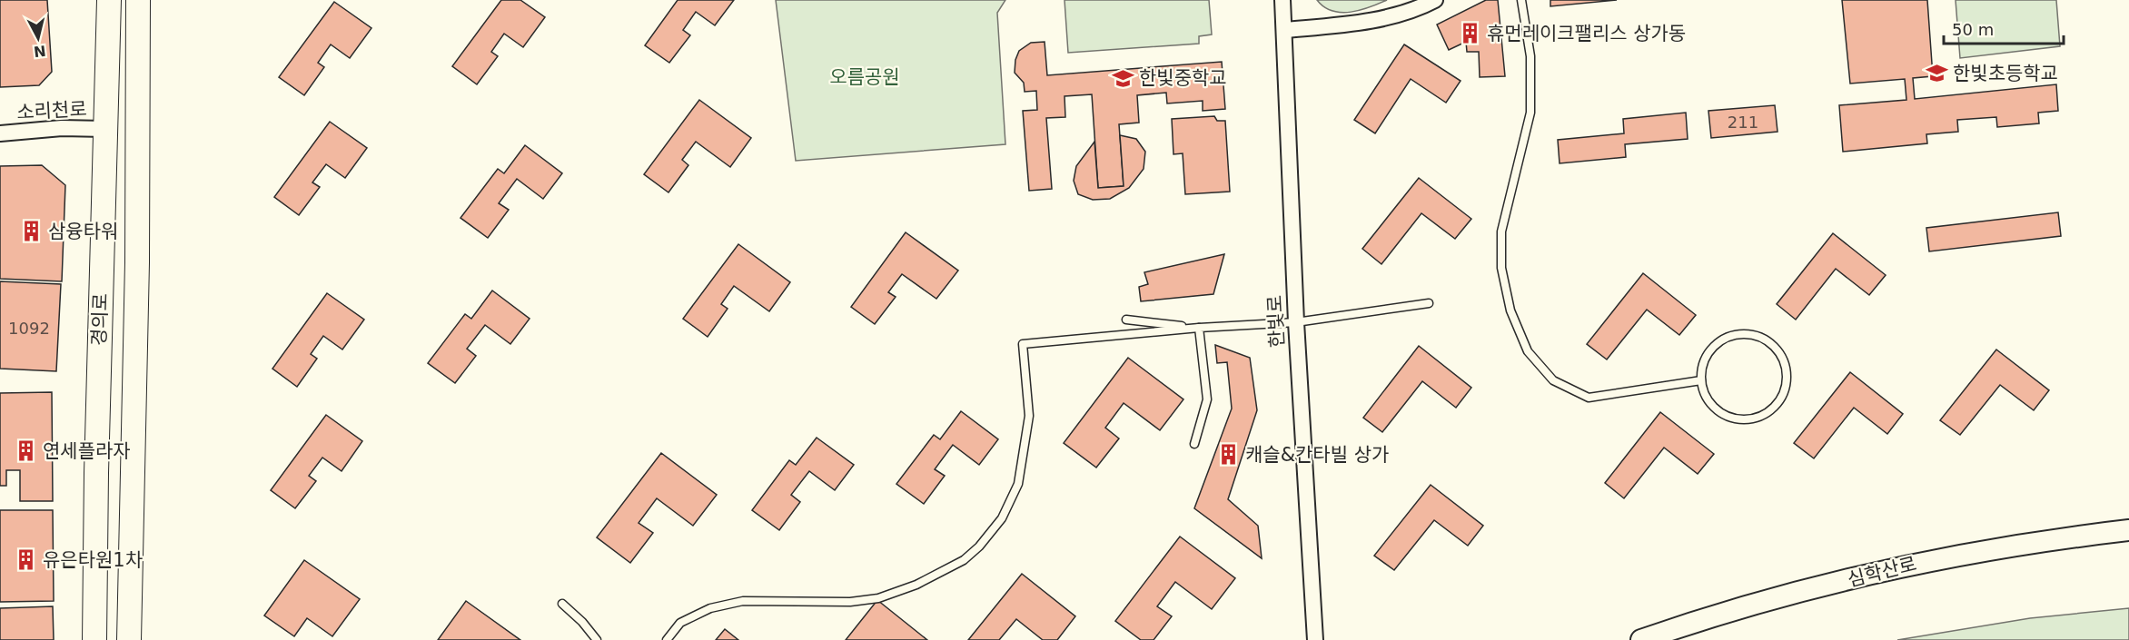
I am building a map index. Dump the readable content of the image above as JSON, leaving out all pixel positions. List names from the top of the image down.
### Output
{
  "streets": {
    "main road": ["경의로"],
    "street": ["소리천로", "한빛로", "심학산로"]
  },
  "crossings": [
    ["소리천로", "경의로"]
  ],
  "parks": ["오름공원"],
  "places": {
    "building": [
      "휴먼레이크팰리스 상가동",
      "삼융타워",
      "연세플라자",
      "캐슬&칸타빌 상가",
      "유은타원1차"
    ],
    "school or university": ["한빛초등학교", "한빛중학교"]
  },
  "house_numbers": ["211", "1092"],
  "scale_bar": "50 m",
  "north": "bottom"
}
